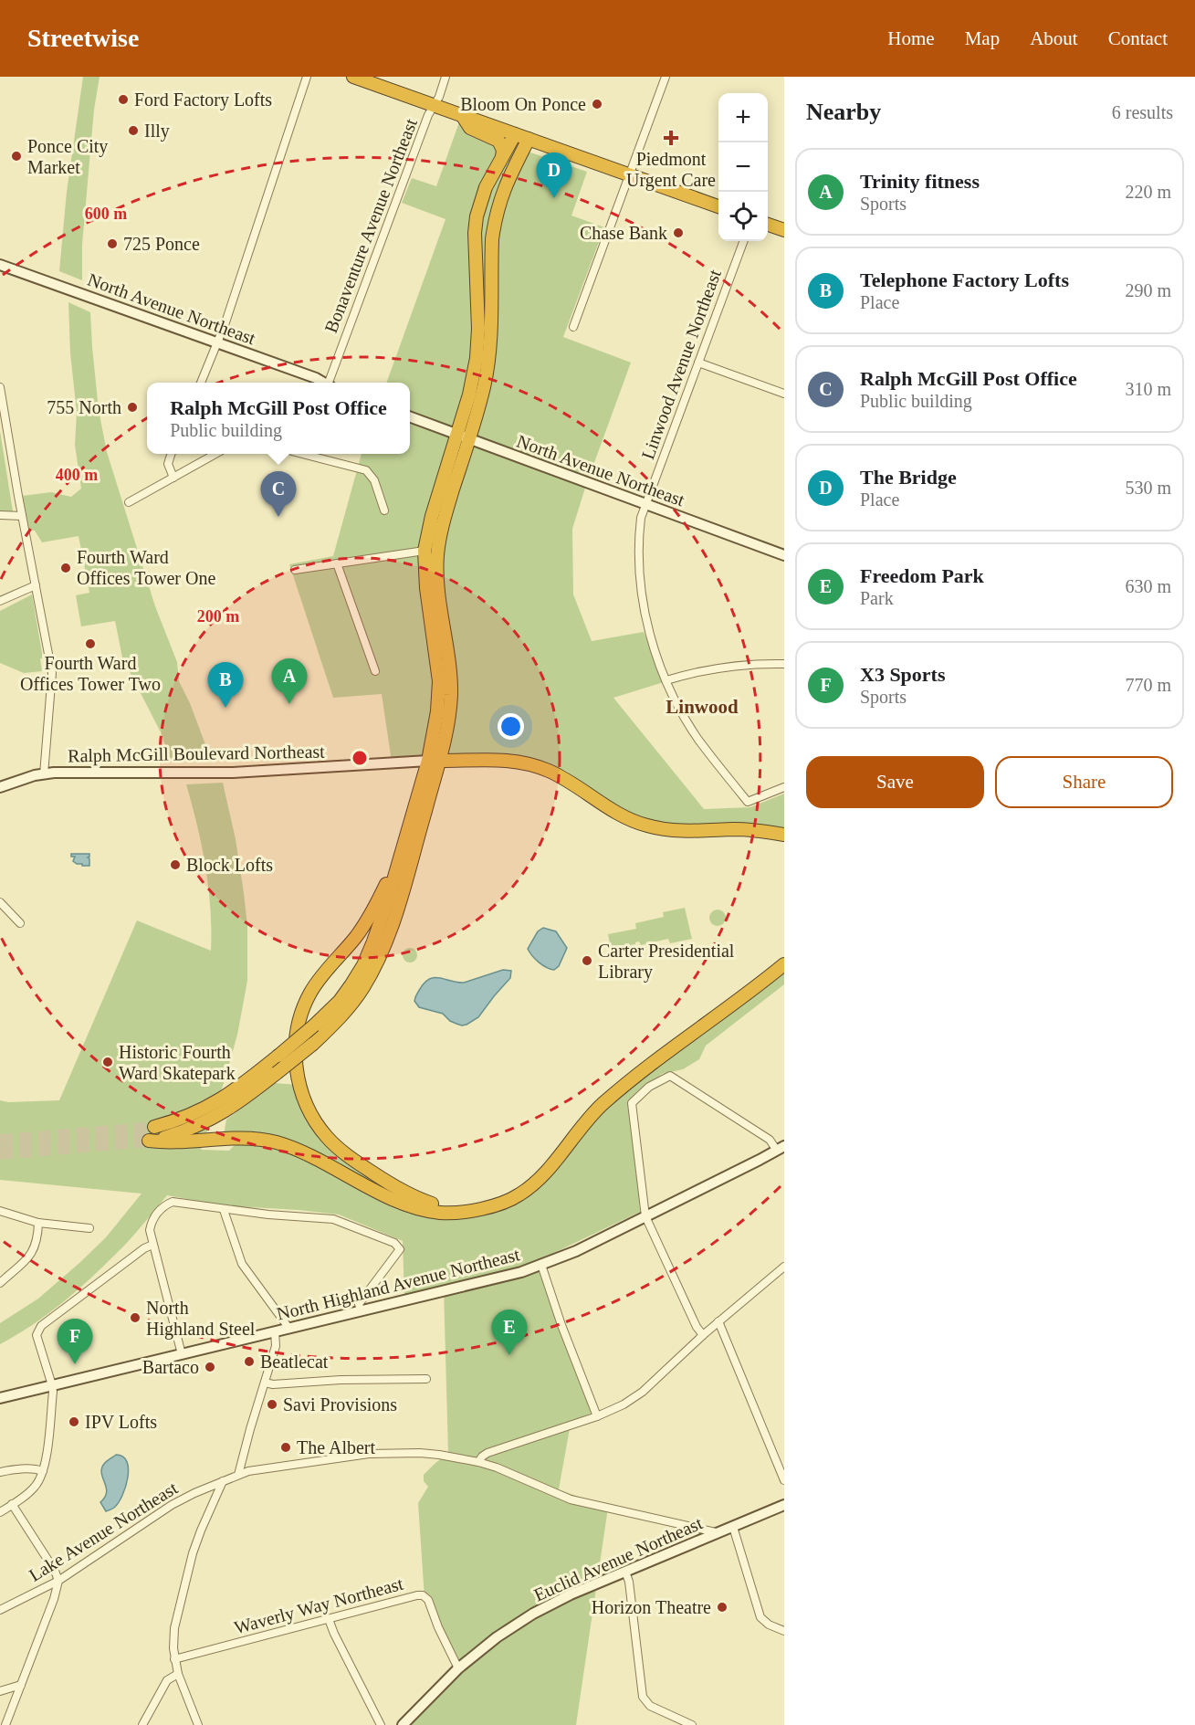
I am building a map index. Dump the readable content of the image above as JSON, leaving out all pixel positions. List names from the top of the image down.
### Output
{
  "streets": {
    "main road": [
      "North Avenue Northeast",
      "Ralph McGill Boulevard Northeast",
      "North Highland Avenue Northeast",
      "Euclid Avenue Northeast"
    ],
    "street": [
      "Bonaventure Avenue Northeast",
      "Linwood Avenue Northeast",
      "Lake Avenue Northeast",
      "Waverly Way Northeast"
    ]
  },
  "crossings": [
    ["North Avenue Northeast", "Linwood Avenue Northeast"],
    ["Lake Avenue Northeast", "Euclid Avenue Northeast"],
    ["Euclid Avenue Northeast", "Waverly Way Northeast"]
  ],
  "districts": ["Linwood"],
  "places": {
    "other": [
      "Ford Factory Lofts",
      "Bloom On Ponce",
      "Illy",
      "Ponce City Market",
      "Chase Bank",
      "725 Ponce",
      "755 North",
      "Fourth Ward Offices Tower One",
      "Fourth Ward Offices Tower Two",
      "Block Lofts",
      "Carter Presidential Library",
      "Historic Fourth Ward Skatepark",
      "North Highland Steel",
      "Beatlecat",
      "Bartaco",
      "Savi Provisions",
      "IPV Lofts",
      "The Albert",
      "Horizon Theatre"
    ],
    "health": ["Piedmont Urgent Care"]
  },
  "page": {
    "header": "Streetwise",
    "nav": [
      "Home",
      "Map",
      "About",
      "Contact"
    ],
    "heading": ["Nearby", "6 results"],
    "map_buttons": ["+", "−"],
    "list": [
      {
        "mark": "A",
        "name": "Trinity fitness",
        "note": "Sports",
        "value": "220 m"
      },
      {
        "mark": "B",
        "name": "Telephone Factory Lofts",
        "note": "Place",
        "value": "290 m"
      },
      {
        "mark": "C",
        "name": "Ralph McGill Post Office",
        "note": "Public building",
        "value": "310 m"
      },
      {
        "mark": "D",
        "name": "The Bridge",
        "note": "Place",
        "value": "530 m"
      },
      {
        "mark": "E",
        "name": "Freedom Park",
        "note": "Park",
        "value": "630 m"
      },
      {
        "mark": "F",
        "name": "X3 Sports",
        "note": "Sports",
        "value": "770 m"
      }
    ],
    "pins": [
      "D",
      "C",
      "A",
      "B",
      "E",
      "F"
    ],
    "popup": ["Ralph McGill Post Office", "Public building"],
    "buttons": ["Save", "Share"]
  },
  "rings": ["600 m", "400 m", "200 m"]
}
